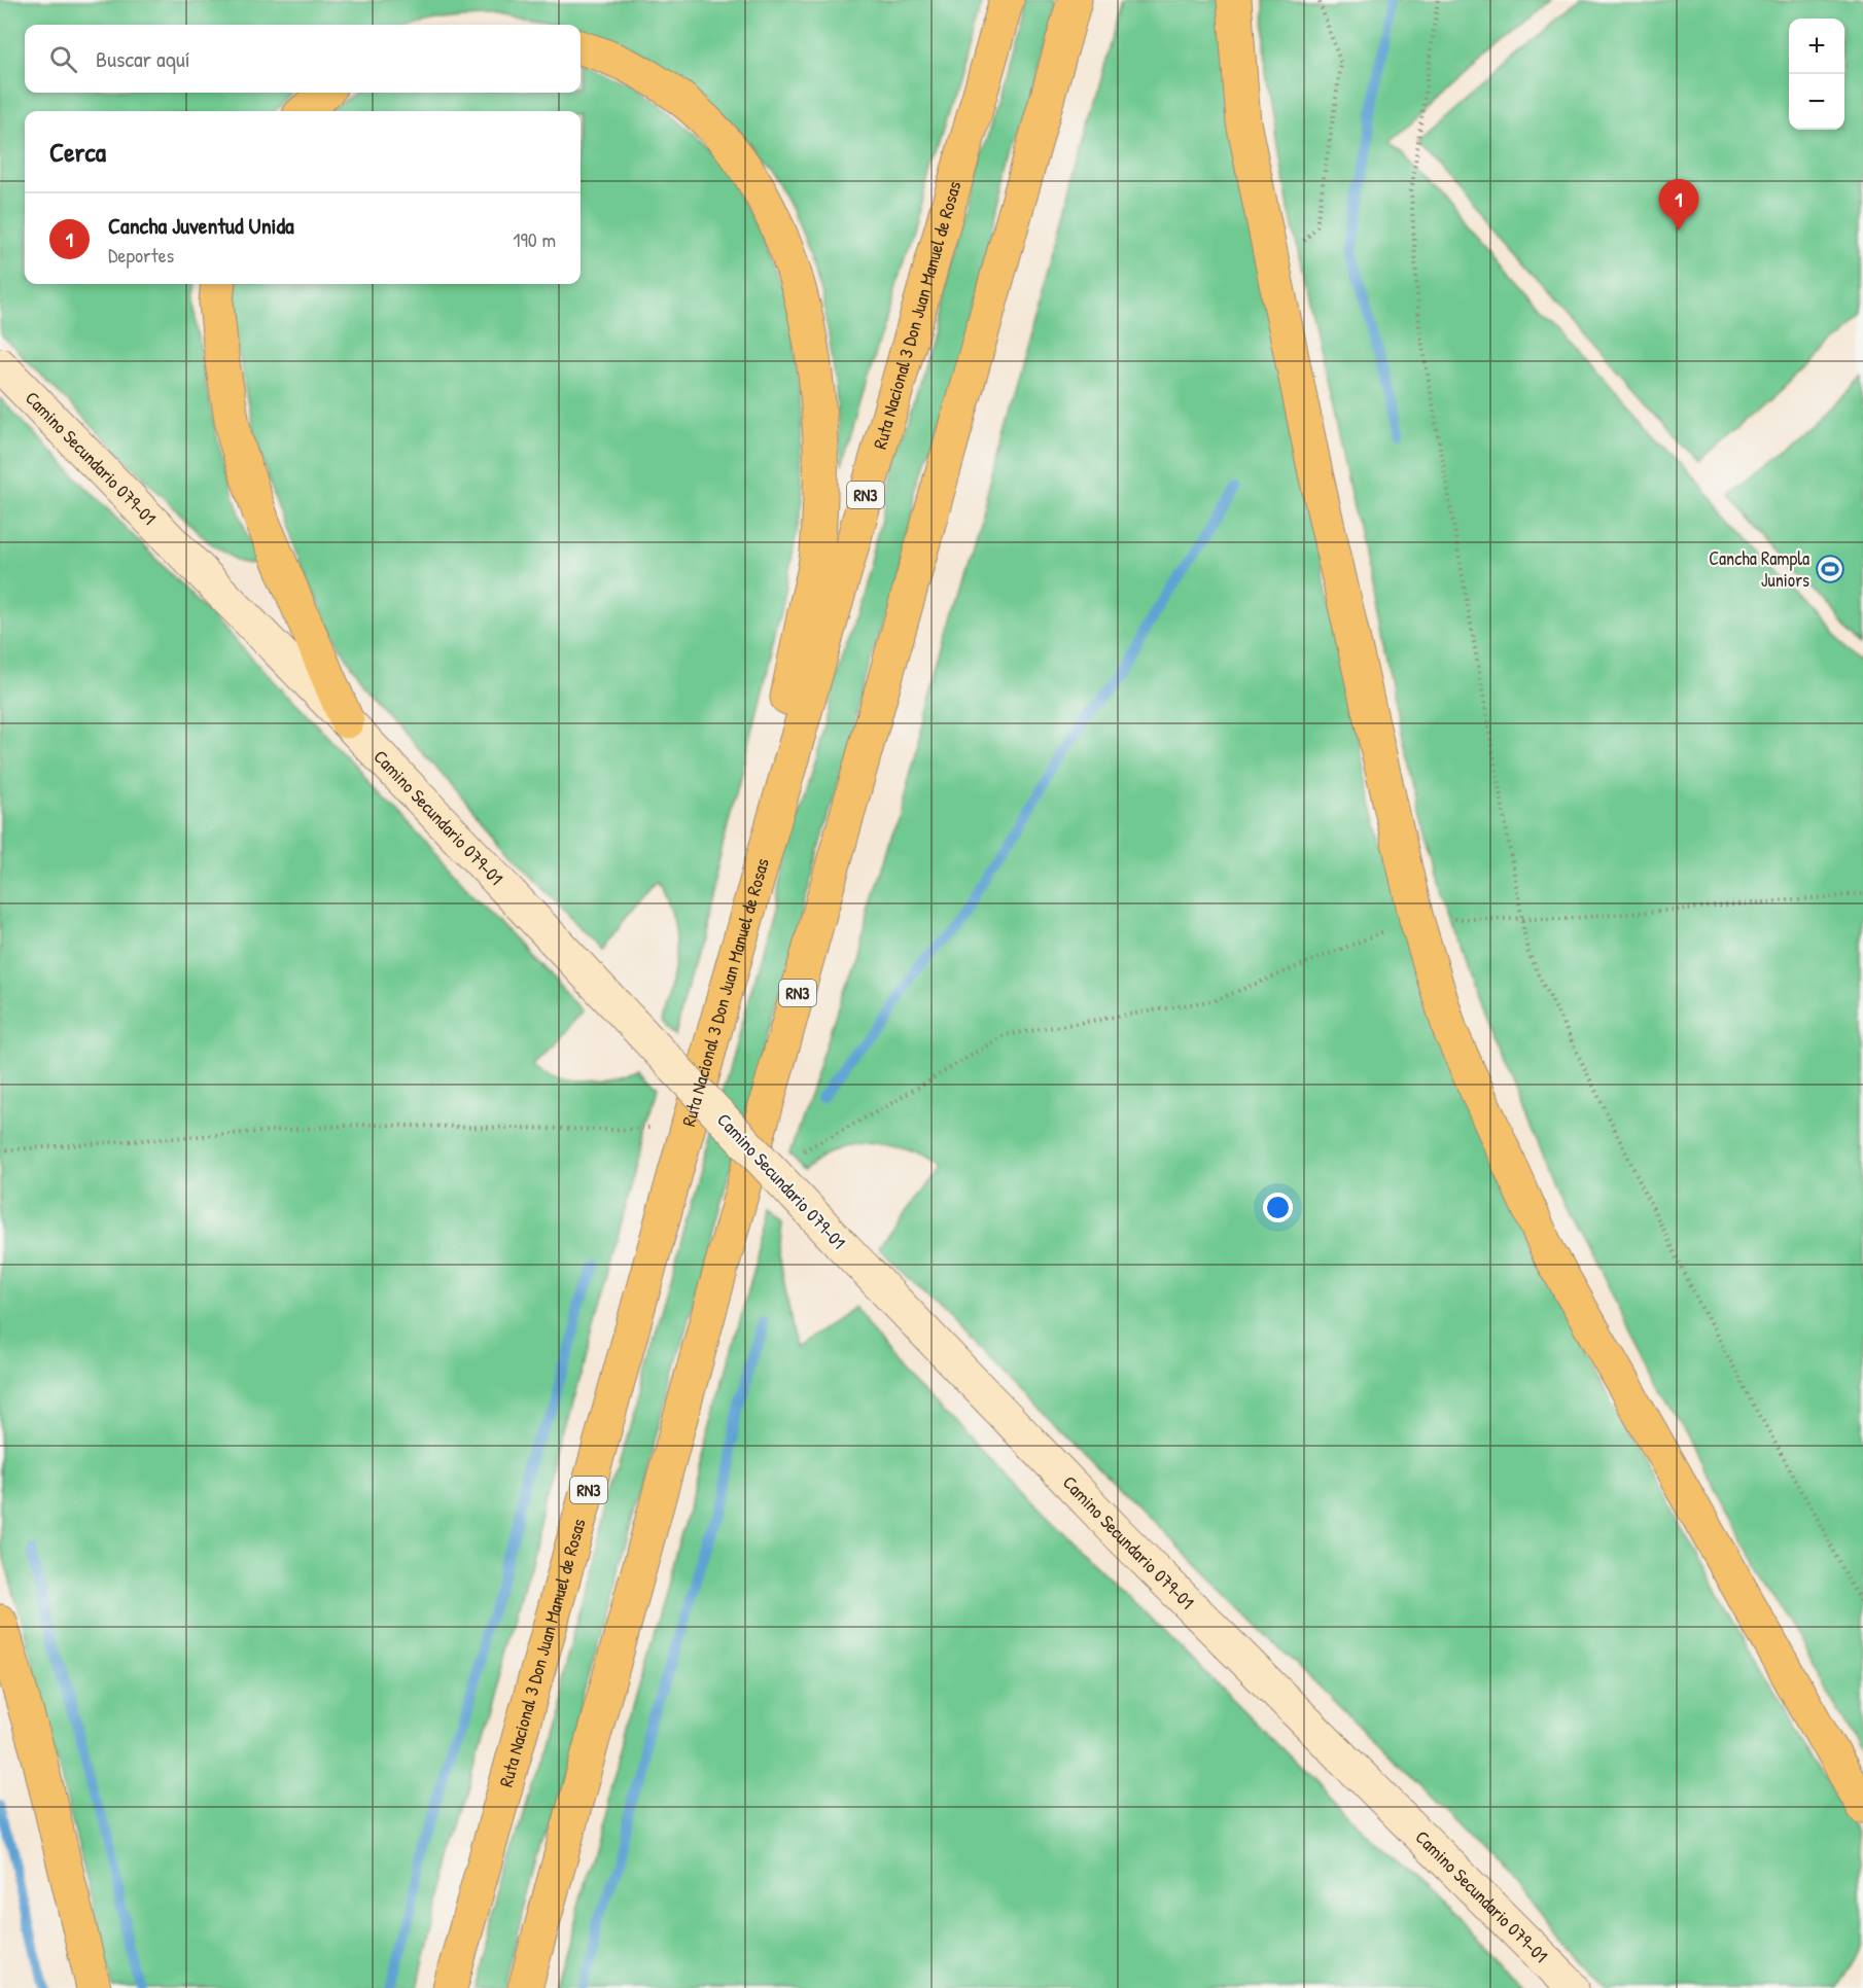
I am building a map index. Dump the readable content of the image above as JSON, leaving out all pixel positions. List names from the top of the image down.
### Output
{
  "streets": {
    "highway": ["Ruta Nacional 3 Don Juan Manuel de Rosas", "RN3"],
    "main road": ["Camino Secundario 079-01"]
  },
  "places": {
    "sports": ["Cancha Rampla Juniors"]
  },
  "page": {
    "map_buttons": ["+", "−"],
    "search": "Buscar aquí",
    "heading": "Cerca",
    "pins": "1",
    "list": [
      {
        "mark": "1",
        "name": "Cancha Juventud Unida",
        "note": "Deportes",
        "value": "190 m"
      }
    ]
  }
}
